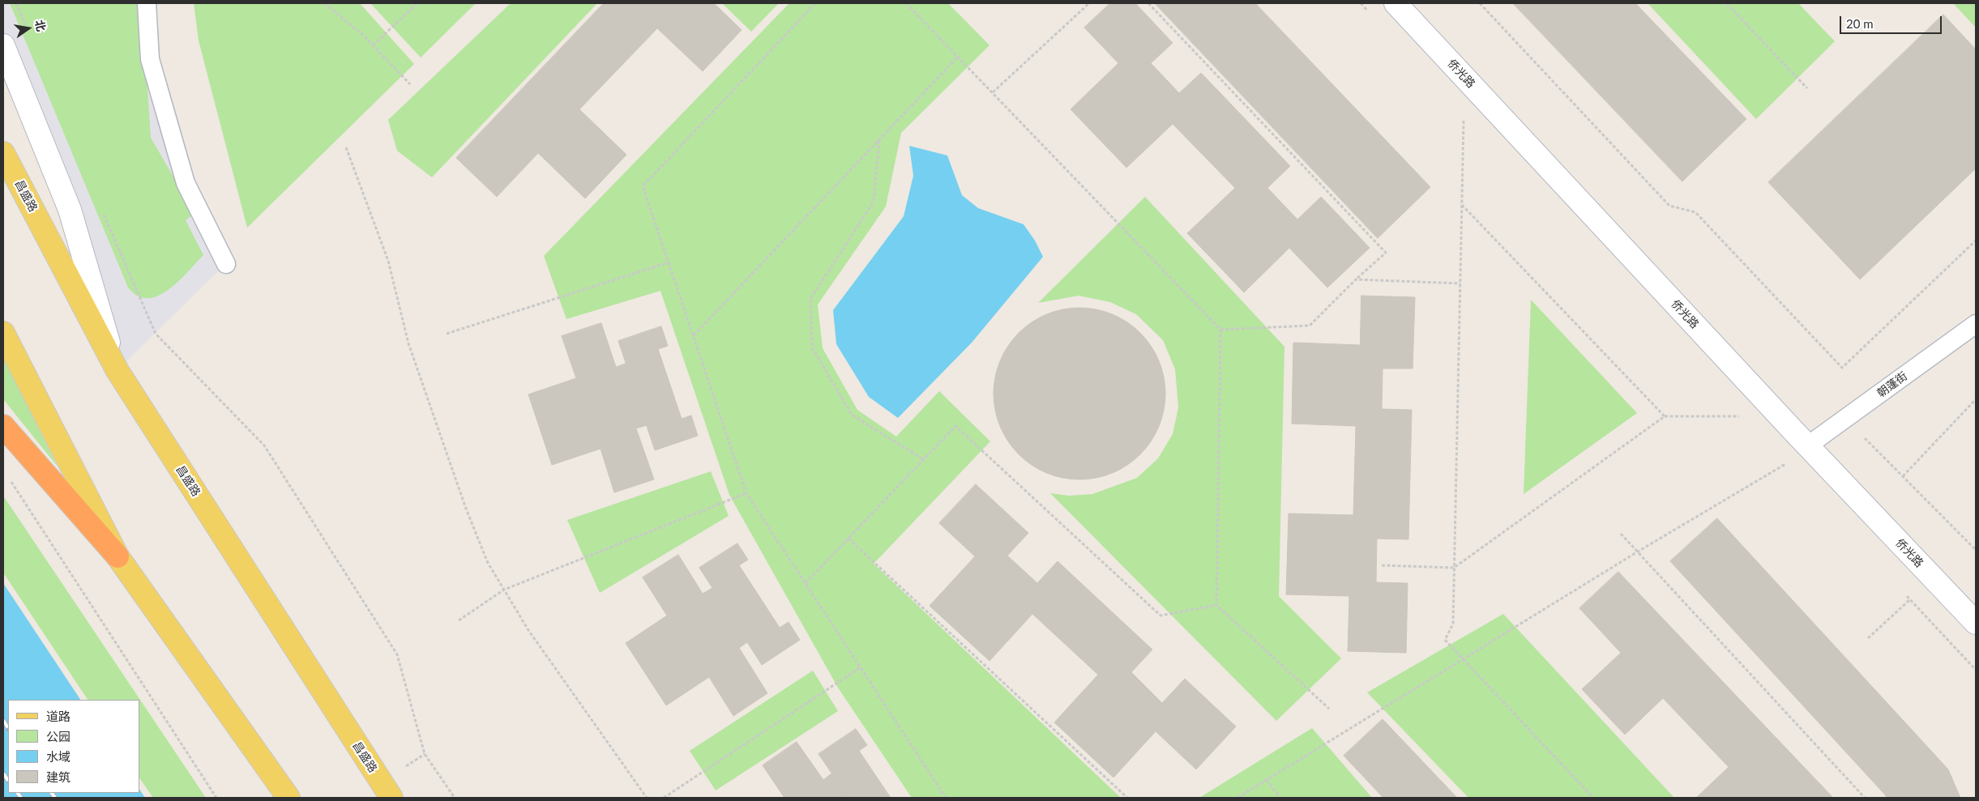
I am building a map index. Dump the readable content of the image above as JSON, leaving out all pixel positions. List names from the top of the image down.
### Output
{
  "streets": {
    "main road": ["昌盛路"],
    "street": ["侨光路"],
    "lane": ["朝蓬街"]
  },
  "crossings": [
    ["侨光路", "朝蓬街"]
  ],
  "legend": [
    "道路",
    "公园",
    "水域",
    "建筑"
  ],
  "scale_bar": "20 m",
  "north": "right"
}
